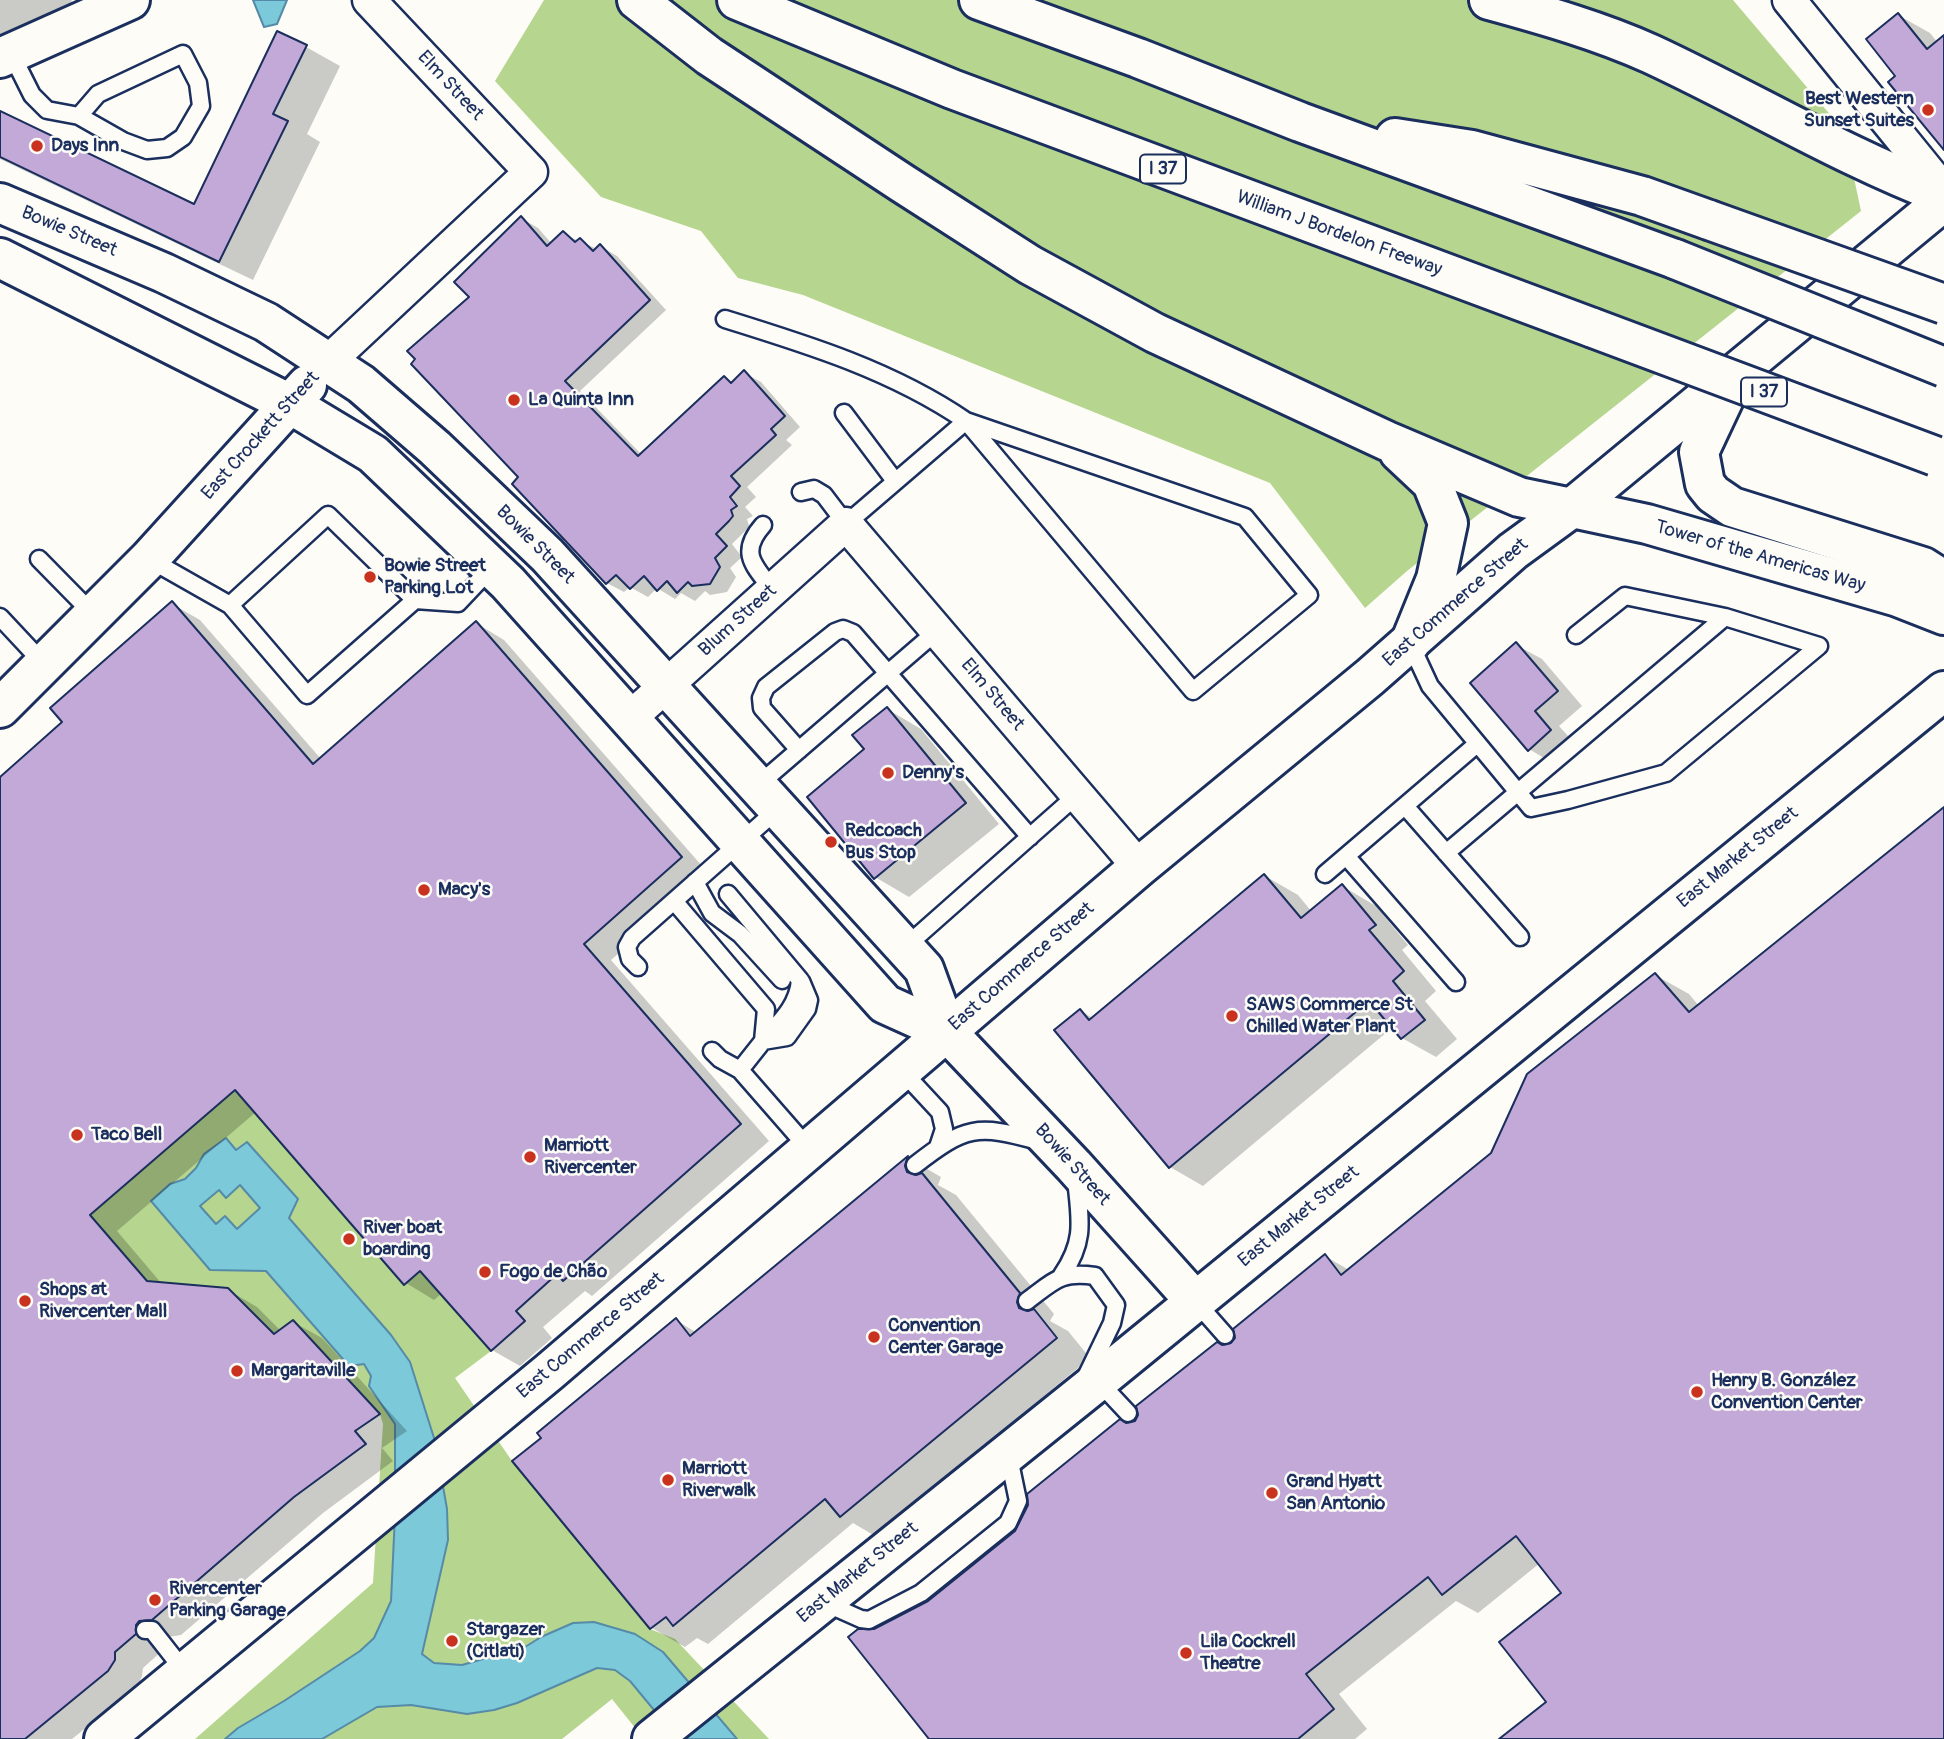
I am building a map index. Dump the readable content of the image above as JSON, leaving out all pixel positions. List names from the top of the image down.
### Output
{
  "streets": {
    "main road": [
      "I 37",
      "Bowie Street",
      "William J Bordelon Freeway",
      "East Crockett Street",
      "Tower of the Americas Way",
      "East Commerce Street",
      "East Market Street"
    ],
    "street": ["Elm Street", "Blum Street"]
  },
  "crossings": [
    ["Elm Street", "East Crockett Street"],
    ["Elm Street", "East Commerce Street"],
    ["Elm Street", "Blum Street"],
    ["Bowie Street", "East Crockett Street"],
    ["Bowie Street", "East Commerce Street"],
    ["Bowie Street", "Blum Street"],
    ["Bowie Street", "East Market Street"],
    ["Tower of the Americas Way", "East Commerce Street"]
  ],
  "places": [
    "Best Western Sunset Suites",
    "Days Inn",
    "La Quinta Inn",
    "Bowie Street Parking Lot",
    "Denny's",
    "Redcoach Bus Stop",
    "Macy's",
    "SAWS Commerce St Chilled Water Plant",
    "Taco Bell",
    "Marriott Rivercenter",
    "River boat boarding",
    "Fogo de Chão",
    "Shops at Rivercenter Mall",
    "Convention Center Garage",
    "Margaritaville",
    "Henry B. González Convention Center",
    "Marriott Riverwalk",
    "Grand Hyatt San Antonio",
    "Rivercenter Parking Garage",
    "Stargazer (Citlati)",
    "Lila Cockrell Theatre"
  ]
}
